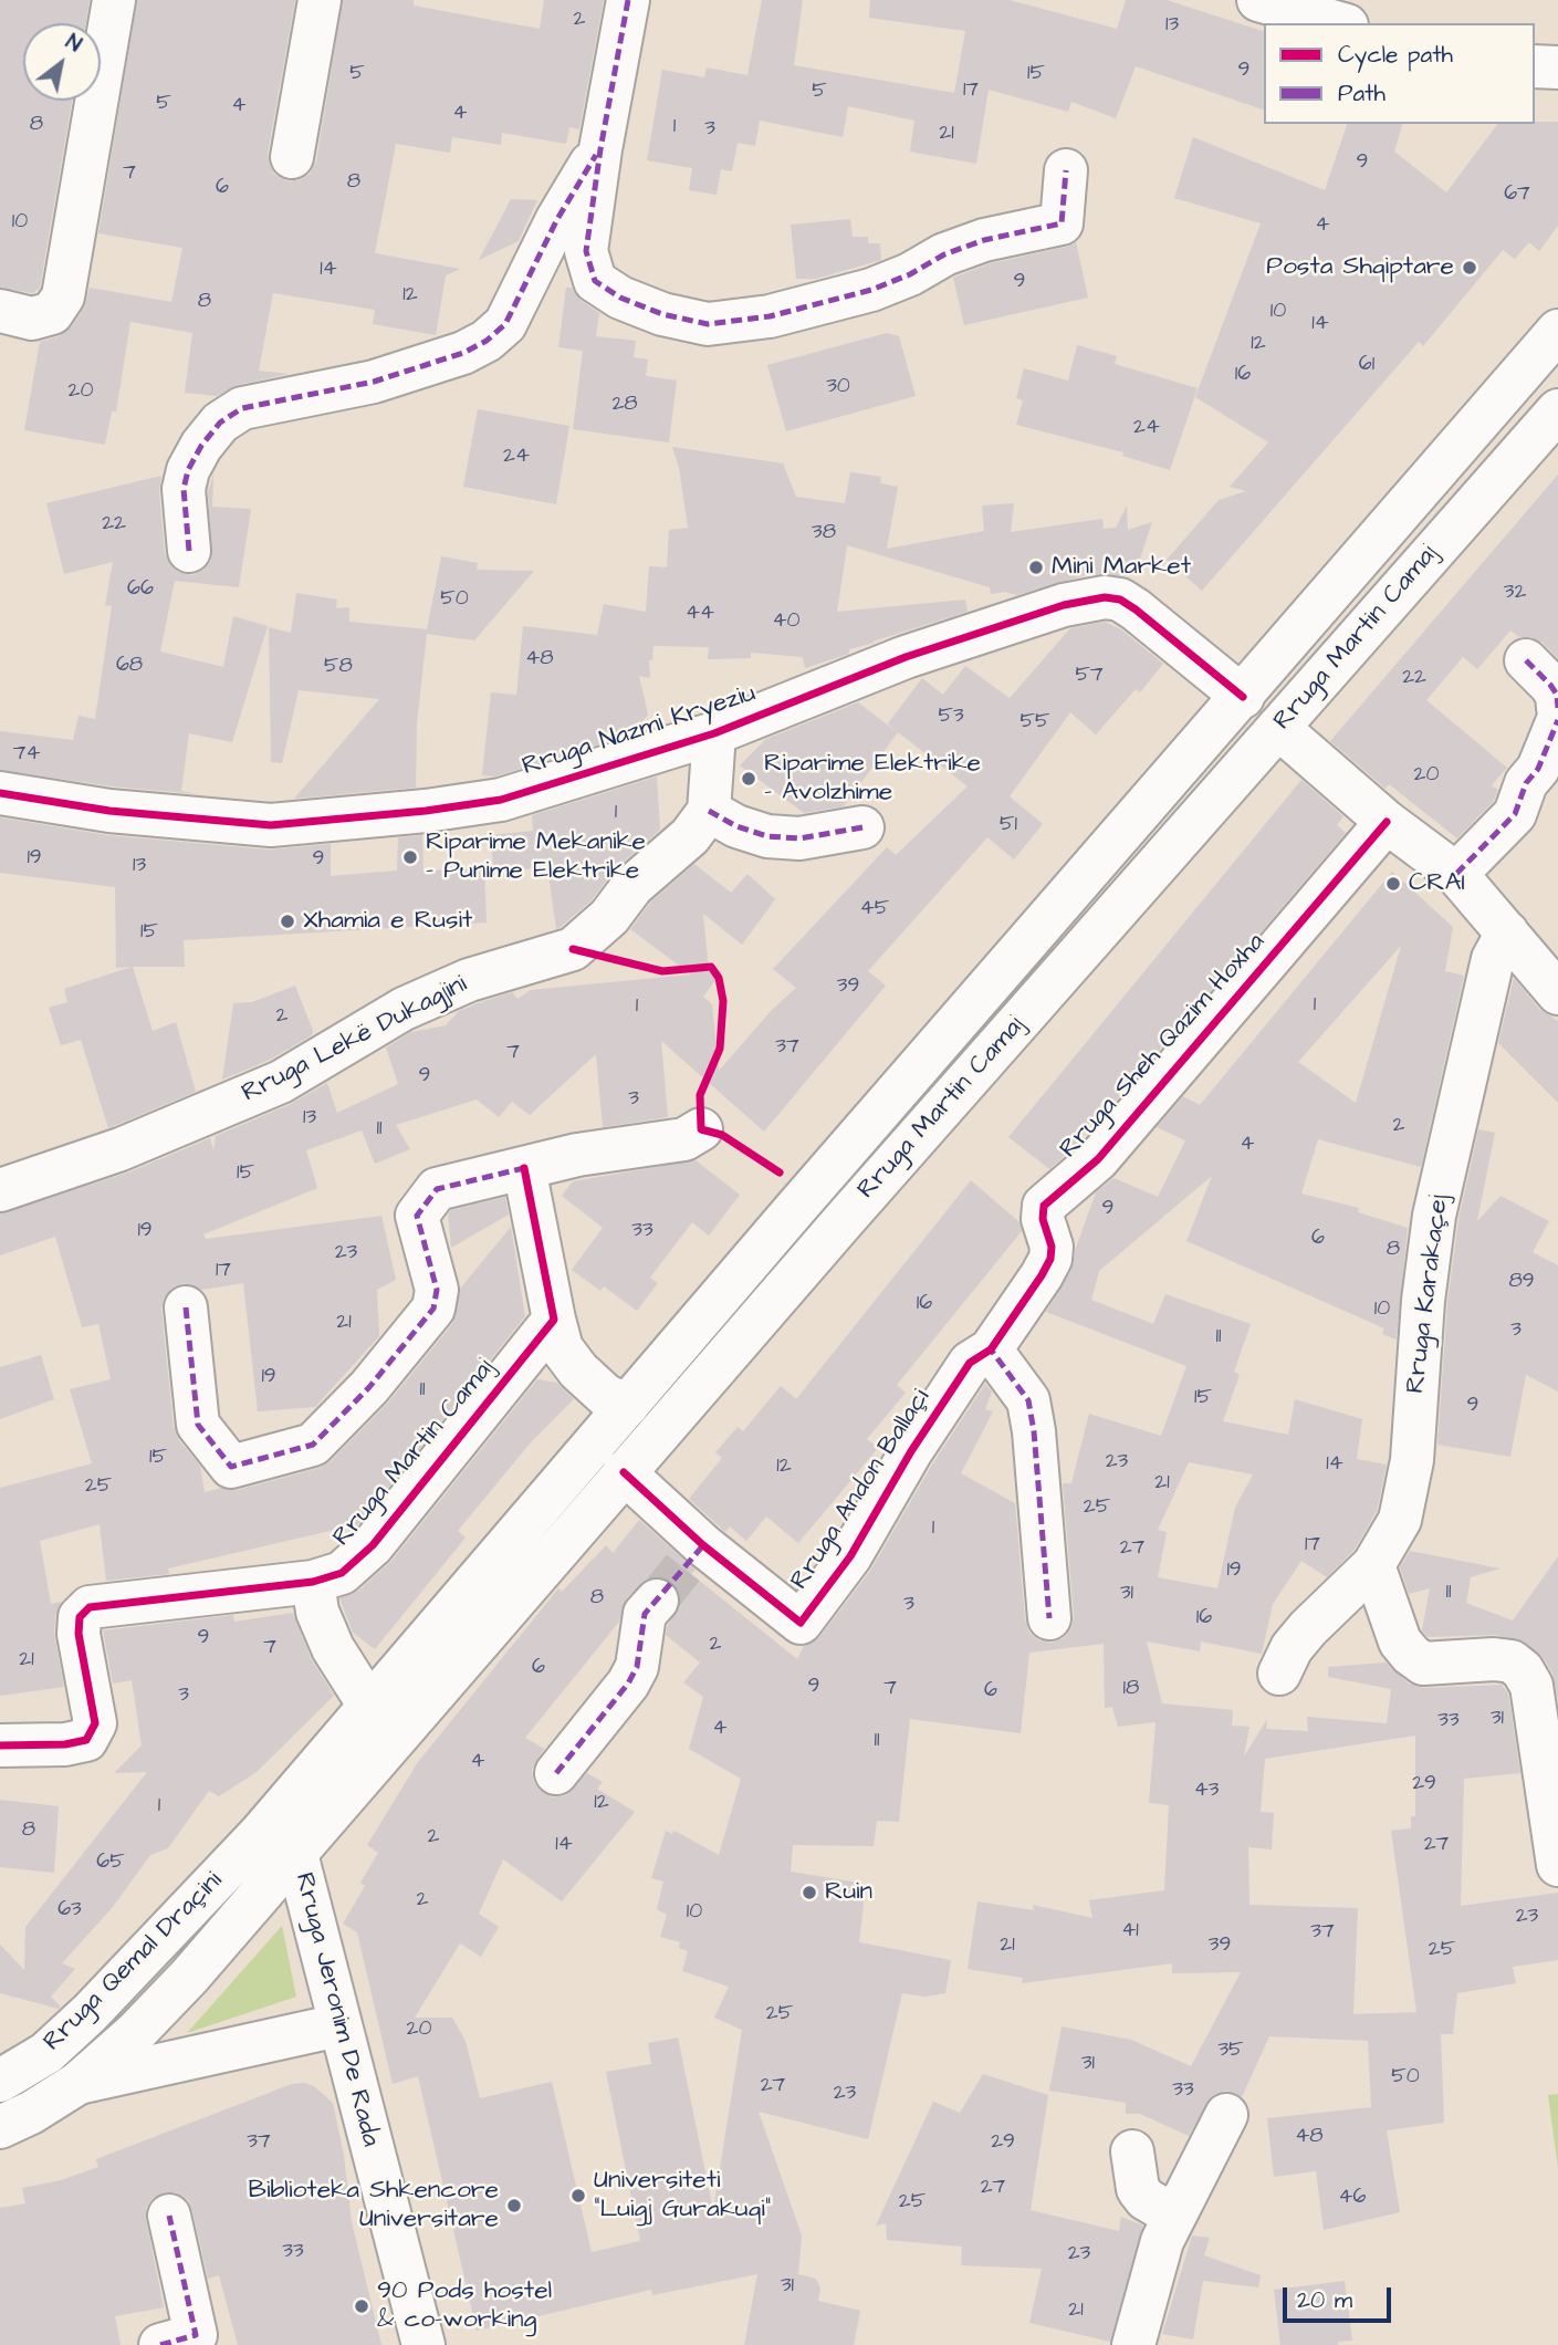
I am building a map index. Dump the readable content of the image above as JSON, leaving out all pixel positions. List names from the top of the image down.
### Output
{
  "streets": {
    "street": [
      "Rruga Martin Camaj",
      "Rruga Nazmi Kryeziu",
      "Rruga Lekë Dukagjini",
      "Rruga Sheh Qazim Hoxha",
      "Rruga Karakaçej",
      "Rruga Andon Ballaçi",
      "Rruga Qemal Draçini",
      "Rruga Jeronim De Rada"
    ]
  },
  "crossings": [
    ["Rruga Martin Camaj", "Rruga Nazmi Kryeziu"],
    ["Rruga Martin Camaj", "Rruga Andon Ballaçi"],
    ["Rruga Martin Camaj", "Rruga Qemal Draçini"],
    ["Rruga Martin Camaj", "Rruga Jeronim De Rada"],
    ["Rruga Sheh Qazim Hoxha", "Rruga Andon Ballaçi"],
    ["Rruga Qemal Draçini", "Rruga Jeronim De Rada"]
  ],
  "places": [
    "Posta Shqiptare",
    "Mini Market",
    "Riparime Elektrike - Avolzhime",
    "Riparime Mekanike - Punime Elektrike",
    "CRAI",
    "Xhamia e Rusit",
    "Ruin",
    "Universiteti \"Luigj Gurakuqi\"",
    "Biblioteka Shkencore Universitare",
    "90 Pods hostel & co-working"
  ],
  "house_numbers": [
    "2",
    "13",
    "9",
    "5",
    "15",
    "17",
    "5",
    "5",
    "4",
    "4",
    "8",
    "1",
    "3",
    "21",
    "9",
    "7",
    "8",
    "6",
    "67",
    "10",
    "4",
    "14",
    "9",
    "12",
    "8",
    "10",
    "14",
    "12",
    "61",
    "16",
    "30",
    "20",
    "28",
    "24",
    "24",
    "22",
    "38",
    "66",
    "32",
    "50",
    "44",
    "40",
    "48",
    "68",
    "58",
    "57",
    "22",
    "53",
    "55",
    "74",
    "20",
    "1",
    "51",
    "19",
    "9",
    "13",
    "45",
    "15",
    "39",
    "1",
    "1",
    "2",
    "37",
    "7",
    "9",
    "3",
    "13",
    "2",
    "11",
    "4",
    "15",
    "9",
    "19",
    "33",
    "6",
    "8",
    "23",
    "17",
    "89",
    "16",
    "10",
    "21",
    "3",
    "11",
    "19",
    "11",
    "15",
    "9",
    "15",
    "23",
    "14",
    "12",
    "21",
    "25",
    "25",
    "1",
    "17",
    "27",
    "19",
    "11",
    "31",
    "8",
    "3",
    "16",
    "9",
    "2",
    "7",
    "21",
    "6",
    "9",
    "7",
    "18",
    "6",
    "3",
    "31",
    "33",
    "4",
    "11",
    "4",
    "29",
    "43",
    "12",
    "1",
    "8",
    "2",
    "14",
    "27",
    "65",
    "2",
    "63",
    "10",
    "23",
    "41",
    "37",
    "21",
    "39",
    "25",
    "25",
    "20",
    "35",
    "31",
    "50",
    "27",
    "33",
    "23",
    "48",
    "37",
    "29",
    "27",
    "46",
    "25",
    "33",
    "23",
    "31",
    "21"
  ],
  "legend": ["Cycle path", "Path"],
  "scale_bar": "20 m",
  "north": "top right"
}
